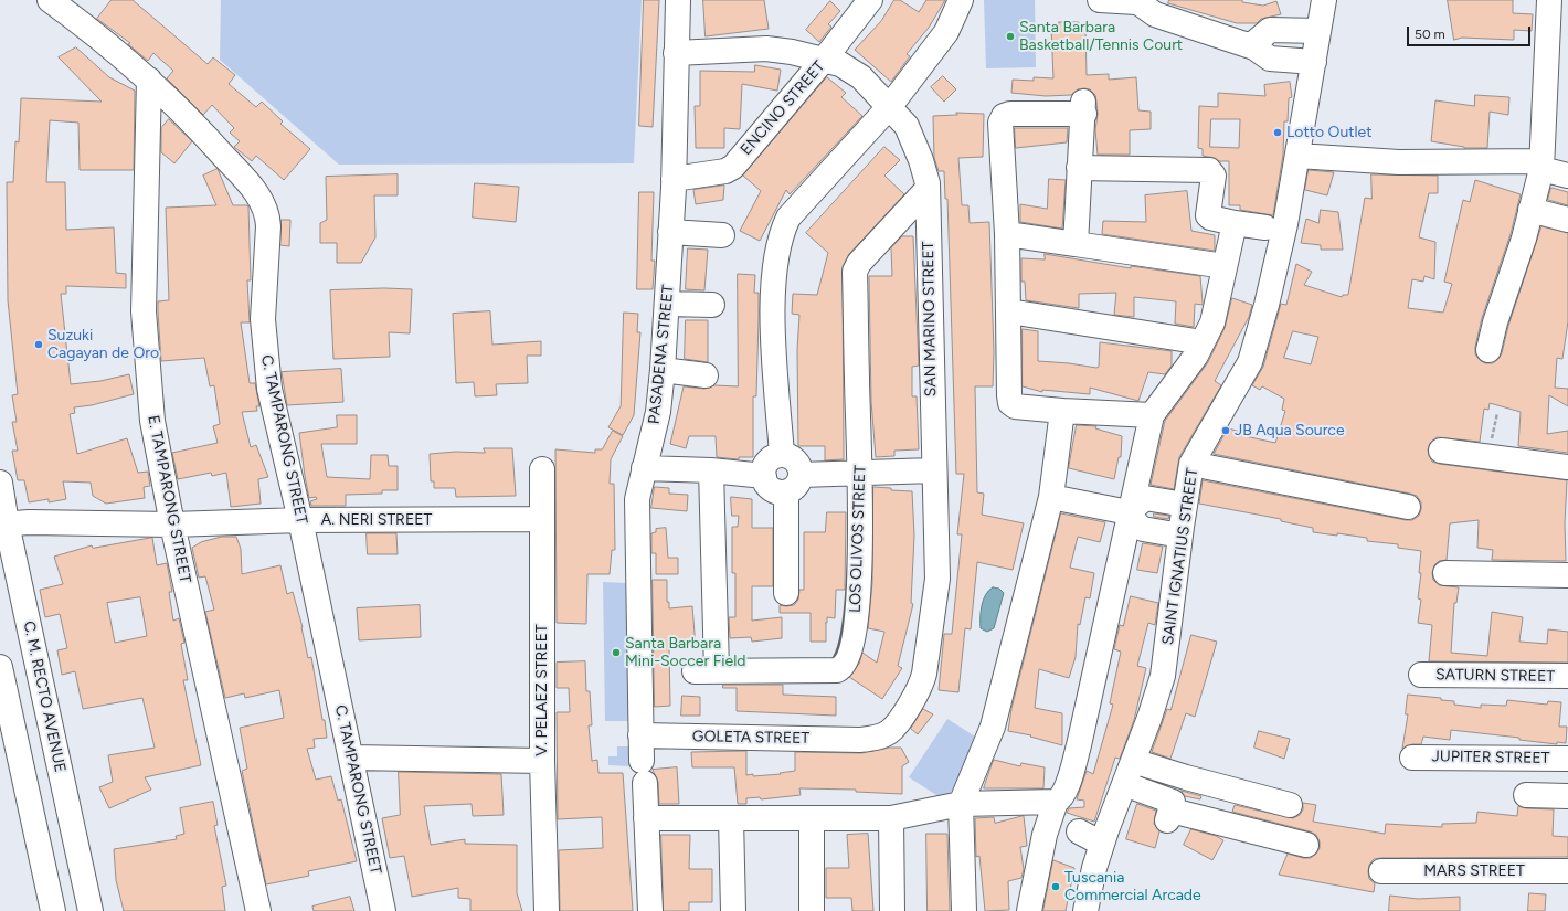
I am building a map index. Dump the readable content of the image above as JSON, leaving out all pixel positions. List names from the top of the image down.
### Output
{
  "streets": {
    "main road": [
      "ENCINO STREET",
      "SAN MARINO STREET",
      "PASADENA STREET",
      "C. TAMPARONG STREET",
      "E. TAMPARONG STREET",
      "A. NERI STREET",
      "LOS OLIVOS STREET",
      "SAINT IGNATIUS STREET",
      "SATURN STREET",
      "V. PELAEZ STREET",
      "C. M. RECTO AVENUE",
      "GOLETA STREET",
      "JUPITER STREET",
      "MARS STREET"
    ]
  },
  "crossings": [
    ["ENCINO STREET", "SAN MARINO STREET"],
    ["ENCINO STREET", "PASADENA STREET"],
    ["SAN MARINO STREET", "PASADENA STREET"],
    ["SAN MARINO STREET", "LOS OLIVOS STREET"],
    ["SAN MARINO STREET", "GOLETA STREET"],
    ["PASADENA STREET", "GOLETA STREET"],
    ["C. TAMPARONG STREET", "E. TAMPARONG STREET"],
    ["C. TAMPARONG STREET", "A. NERI STREET"],
    ["E. TAMPARONG STREET", "A. NERI STREET"],
    ["A. NERI STREET", "V. PELAEZ STREET"],
    ["A. NERI STREET", "C. M. RECTO AVENUE"]
  ],
  "places": [
    "Santa Barbara Basketball/Tennis Court",
    "Lotto Outlet",
    "Suzuki Cagayan de Oro",
    "JB Aqua Source",
    "Santa Barbara Mini-Soccer Field",
    "Tuscania Commercial Arcade"
  ],
  "scale_bar": "50 m"
}
